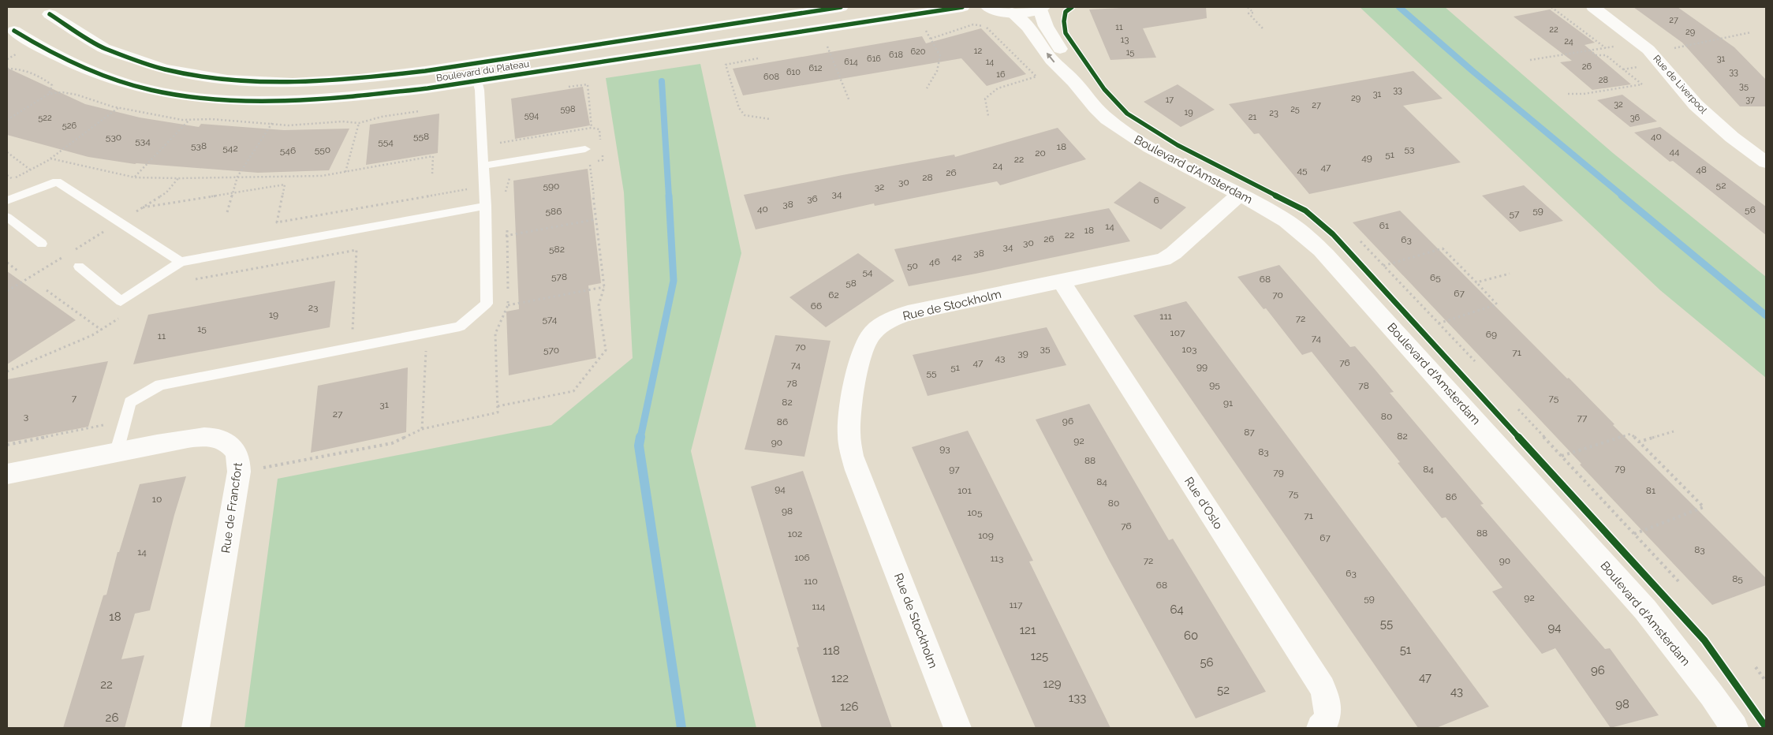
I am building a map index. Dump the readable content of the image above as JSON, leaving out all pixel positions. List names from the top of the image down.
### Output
{
  "streets": {
    "street": [
      "Boulevard du Plateau",
      "Rue de Liverpool",
      "Boulevard d'Amsterdam",
      "Rue de Stockholm",
      "Rue d'Oslo",
      "Rue de Francfort"
    ]
  },
  "crossings": [
    ["Boulevard d'Amsterdam", "Rue de Stockholm"],
    ["Rue de Stockholm", "Rue d'Oslo"]
  ],
  "house_numbers": [
    "27",
    "11",
    "22",
    "29",
    "13",
    "24",
    "12",
    "620",
    "15",
    "618",
    "616",
    "31",
    "614",
    "14",
    "26",
    "612",
    "610",
    "33",
    "16",
    "608",
    "28",
    "35",
    "33",
    "31",
    "29",
    "17",
    "37",
    "32",
    "27",
    "598",
    "25",
    "19",
    "23",
    "594",
    "21",
    "522",
    "36",
    "526",
    "558",
    "40",
    "530",
    "534",
    "554",
    "538",
    "18",
    "542",
    "53",
    "550",
    "546",
    "44",
    "20",
    "51",
    "49",
    "22",
    "24",
    "47",
    "48",
    "45",
    "26",
    "28",
    "30",
    "52",
    "590",
    "32",
    "34",
    "36",
    "6",
    "38",
    "40",
    "56",
    "59",
    "586",
    "57",
    "61",
    "14",
    "18",
    "22",
    "26",
    "63",
    "30",
    "34",
    "582",
    "38",
    "42",
    "46",
    "50",
    "54",
    "578",
    "65",
    "68",
    "58",
    "67",
    "62",
    "70",
    "66",
    "23",
    "19",
    "111",
    "72",
    "574",
    "15",
    "107",
    "69",
    "11",
    "74",
    "70",
    "35",
    "103",
    "570",
    "71",
    "39",
    "43",
    "47",
    "76",
    "74",
    "99",
    "51",
    "55",
    "78",
    "95",
    "78",
    "7",
    "75",
    "82",
    "91",
    "31",
    "27",
    "3",
    "80",
    "77",
    "96",
    "86",
    "87",
    "82",
    "92",
    "90",
    "93",
    "83",
    "88",
    "79",
    "97",
    "84",
    "79",
    "84",
    "94",
    "101",
    "81",
    "75",
    "86",
    "10",
    "80",
    "98",
    "105",
    "71",
    "76",
    "88",
    "102",
    "109",
    "67",
    "83",
    "14",
    "106",
    "113",
    "72",
    "90",
    "63",
    "85",
    "110",
    "68",
    "92",
    "59",
    "117",
    "114",
    "64",
    "18",
    "55",
    "94",
    "121",
    "60",
    "51",
    "118",
    "125",
    "56",
    "96",
    "47",
    "122",
    "129",
    "22",
    "52",
    "43",
    "133",
    "98",
    "126",
    "26"
  ]
}
